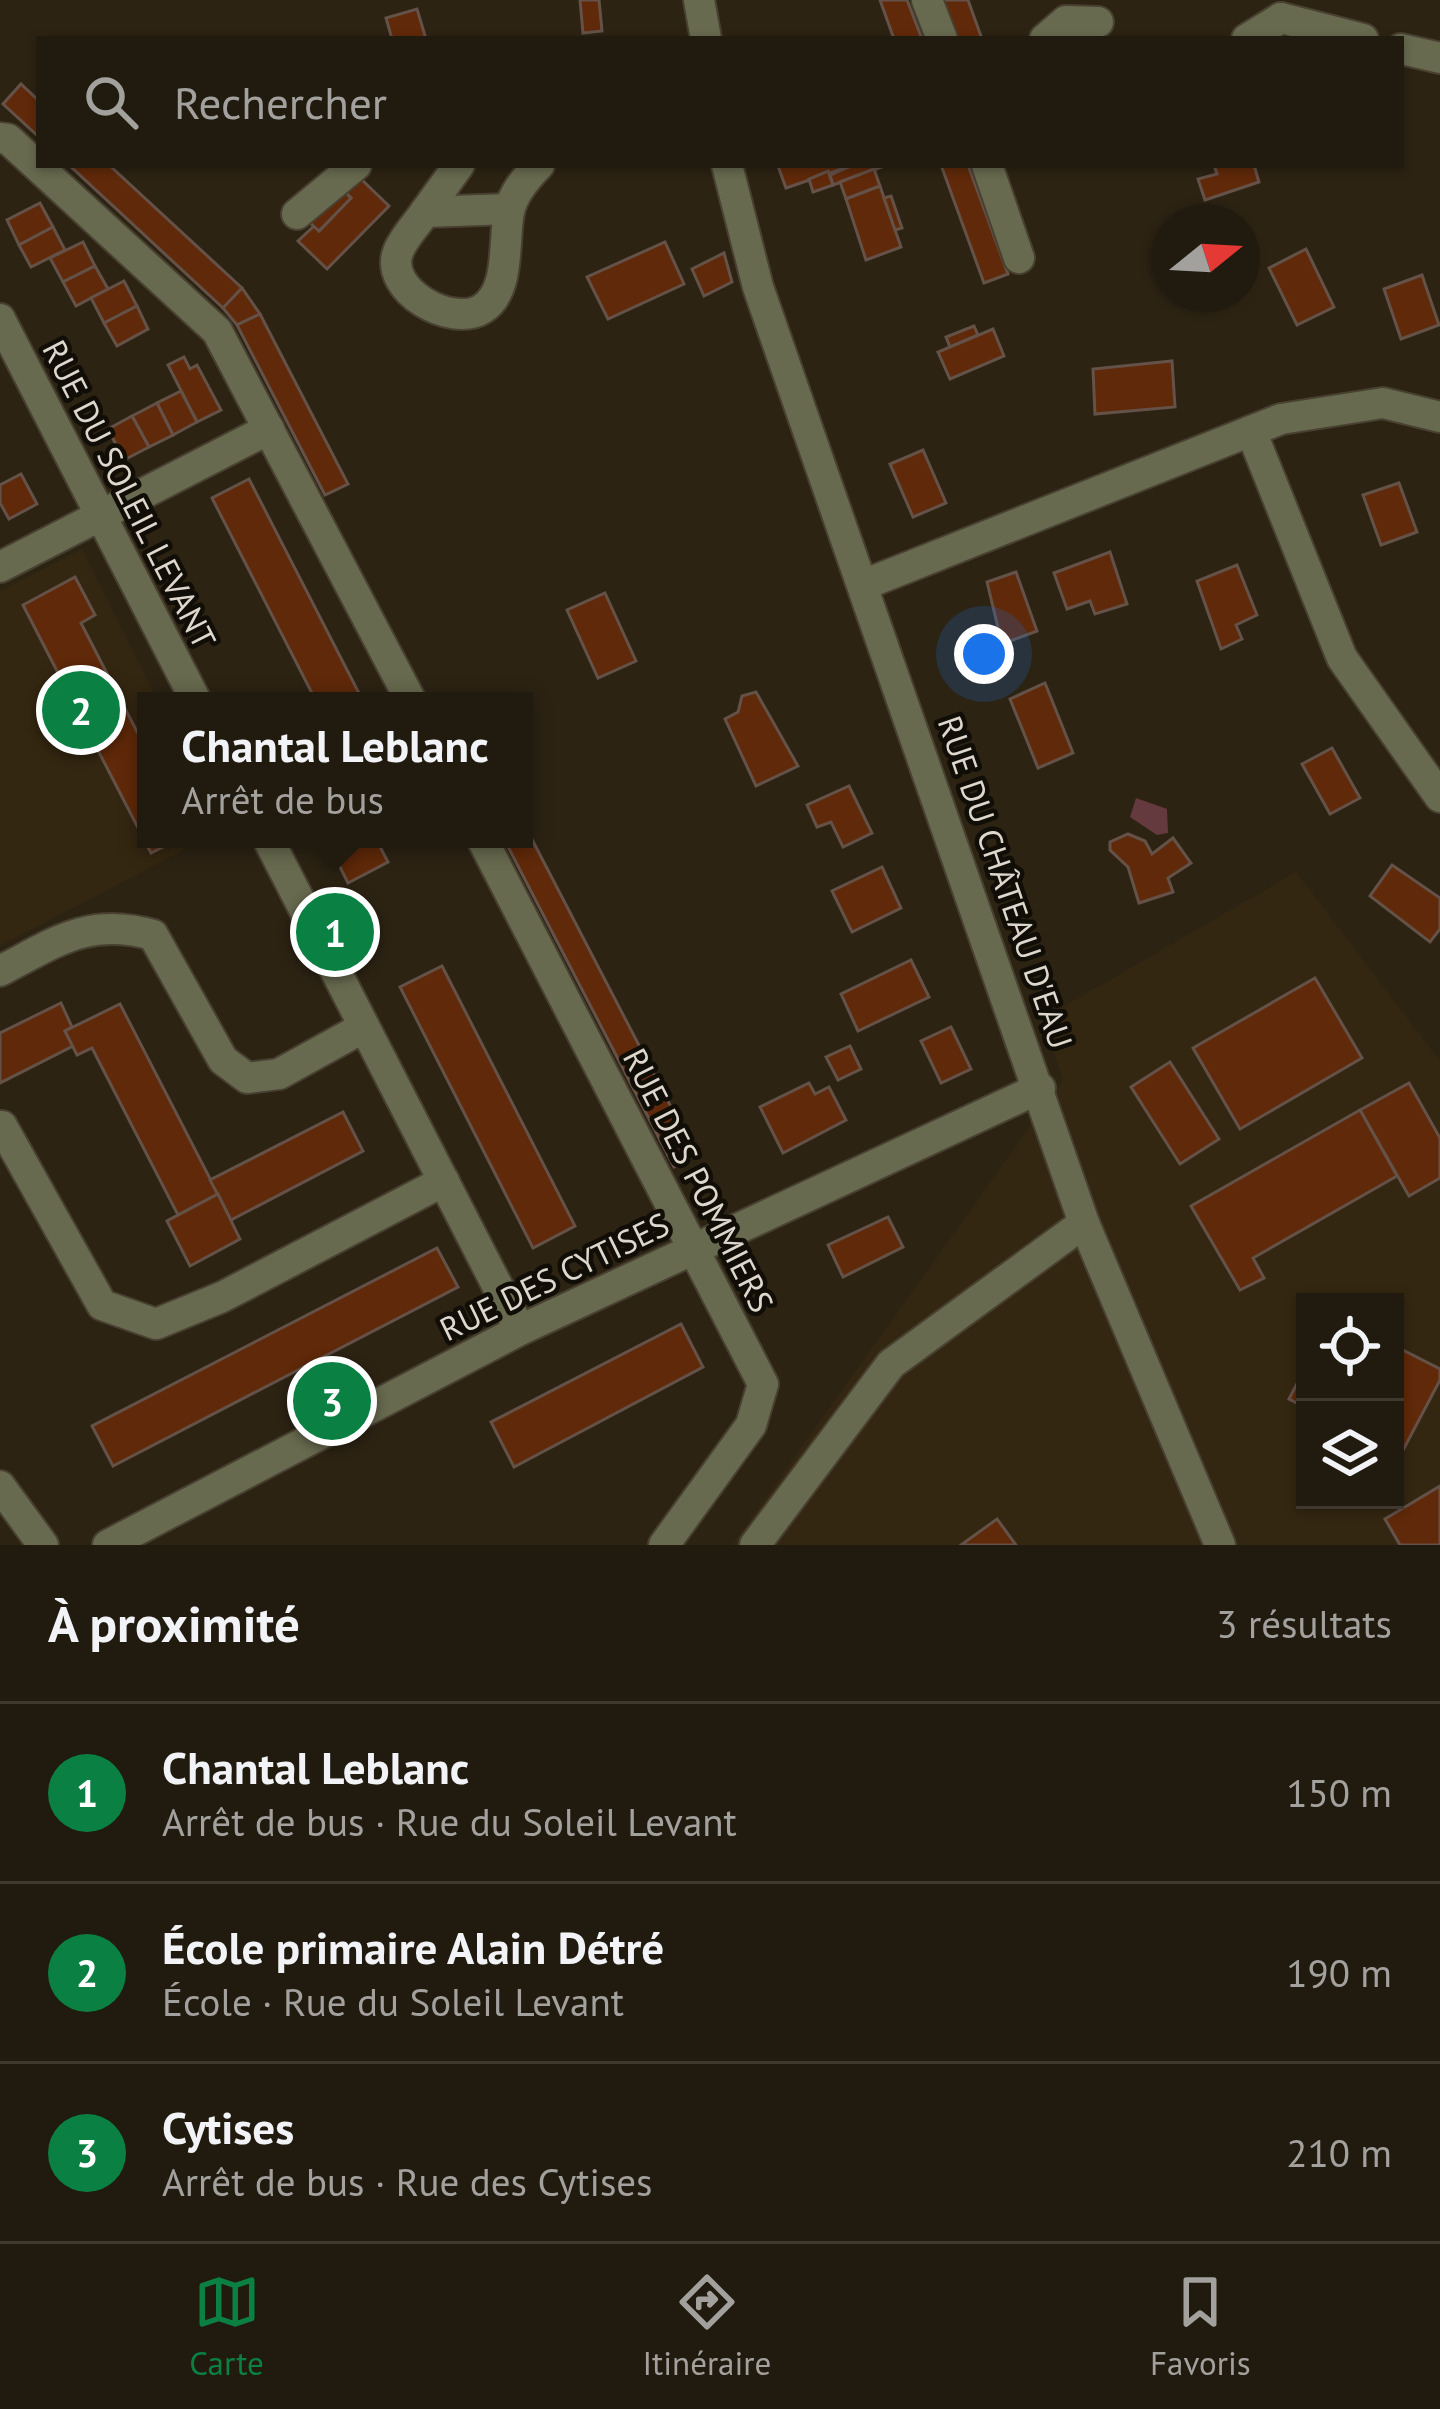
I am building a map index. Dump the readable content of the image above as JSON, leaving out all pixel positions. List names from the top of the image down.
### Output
{
  "streets": {
    "street": [
      "RUE DU SOLEIL LEVANT",
      "RUE DU CHÂTEAU D'EAU",
      "RUE DES POMMIERS",
      "RUE DES CYTISES"
    ]
  },
  "crossings": [
    ["RUE DU CHÂTEAU D'EAU", "RUE DES CYTISES"],
    ["RUE DES POMMIERS", "RUE DES CYTISES"]
  ],
  "north": "right",
  "page": {
    "search": "Rechercher",
    "pins": ["2", "1", "3"],
    "popup": ["Chantal Leblanc", "Arrêt de bus"],
    "heading": ["À proximité", "3 résultats"],
    "list": [
      {
        "mark": "1",
        "name": "Chantal Leblanc",
        "note": "Arrêt de bus · Rue du Soleil Levant",
        "value": "150 m"
      },
      {
        "mark": "2",
        "name": "École primaire Alain Détré",
        "note": "École · Rue du Soleil Levant",
        "value": "190 m"
      },
      {
        "mark": "3",
        "name": "Cytises",
        "note": "Arrêt de bus · Rue des Cytises",
        "value": "210 m"
      }
    ],
    "nav": ["Carte", "Itinéraire", "Favoris"]
  }
}
